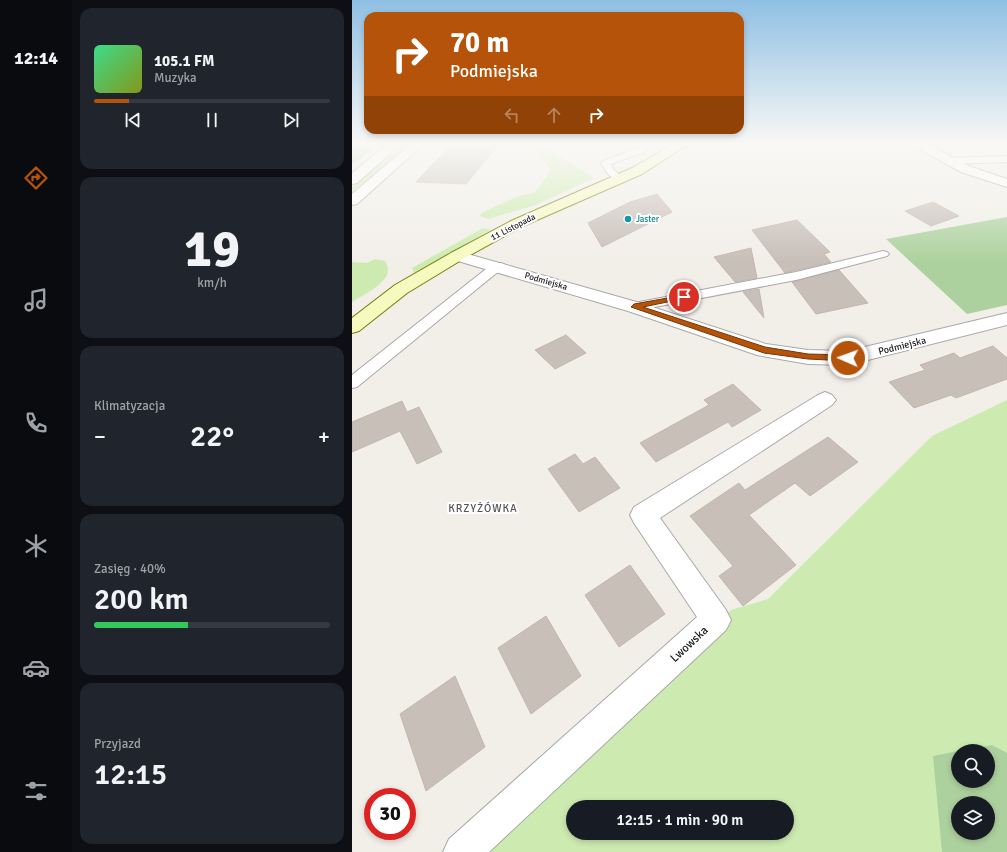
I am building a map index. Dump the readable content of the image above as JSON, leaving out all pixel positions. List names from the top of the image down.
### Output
{
  "streets": {
    "main road": ["11 Listopada"],
    "street": ["Podmiejska", "Lwowska"]
  },
  "crossings": [
    ["11 Listopada", "Podmiejska"]
  ],
  "districts": ["KRZYŻÓWKA"],
  "places": ["Jaster"],
  "page": {
    "tabs": "12:14",
    "turn": ["70 m", "Podmiejska"],
    "song": ["105.1 FM", "Muzyka"],
    "tile": [
      ["19", "km/h"],
      "Klimatyzacja",
      ["Zasięg · 40%", "200 km"],
      ["Przyjazd", "12:15"]
    ],
    "heat": ["−", "22°", "+"],
    "limit": "30",
    "trip": "12:15 · 1 min · 90 m"
  }
}
